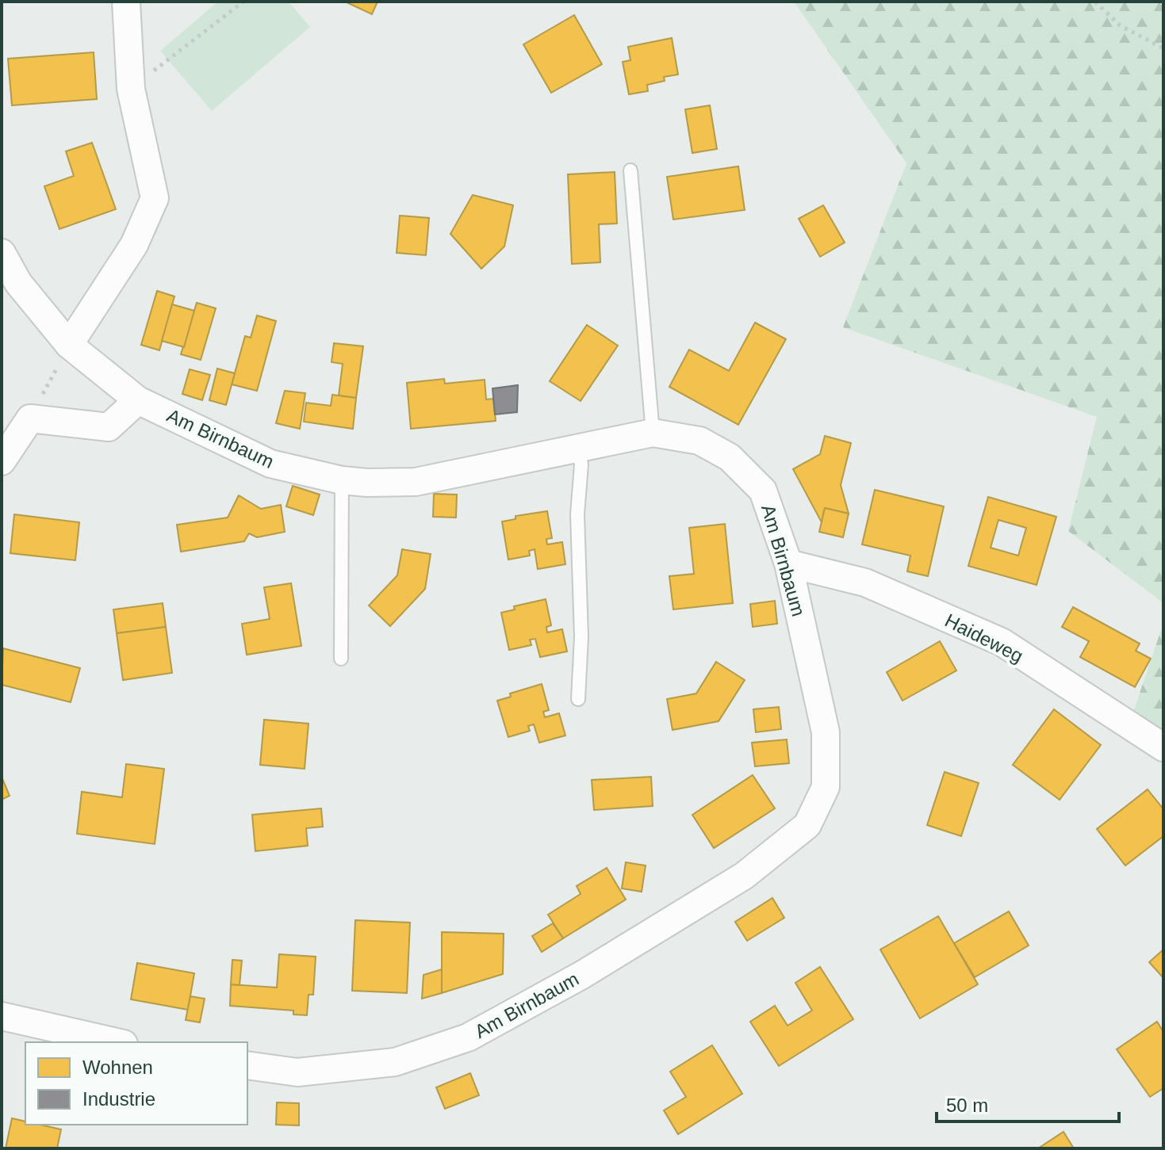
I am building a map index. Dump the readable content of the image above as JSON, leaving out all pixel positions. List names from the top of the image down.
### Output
{
  "streets": {
    "street": ["Am Birnbaum", "Haideweg"]
  },
  "crossings": [
    ["Am Birnbaum", "Haideweg"]
  ],
  "legend": ["Wohnen", "Industrie"],
  "scale_bar": "50 m"
}
